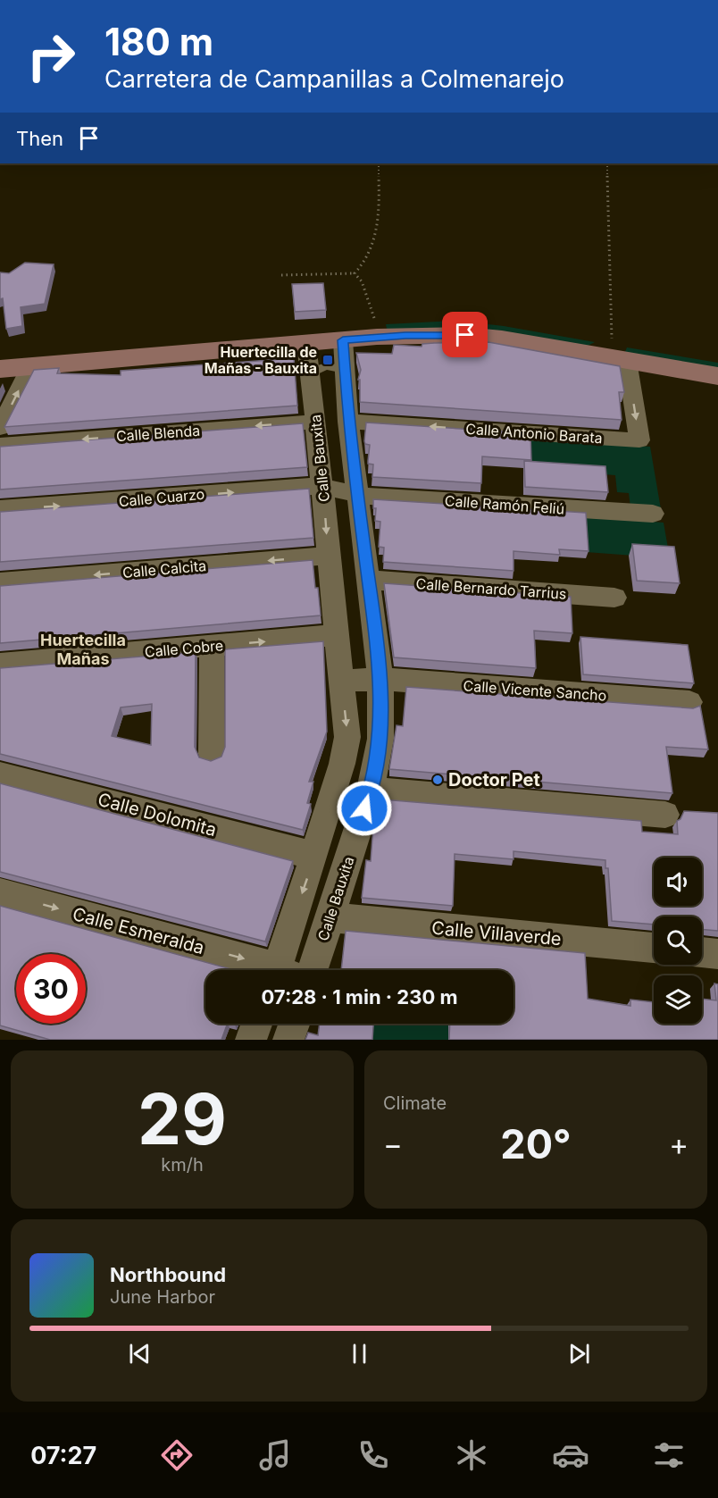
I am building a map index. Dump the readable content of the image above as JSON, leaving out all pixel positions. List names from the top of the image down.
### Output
{
  "streets": {
    "street": [
      "Calle Blenda",
      "Calle Antonio Barata",
      "Calle Bauxita",
      "Calle Cuarzo",
      "Calle Ramón Feliú",
      "Calle Calcita",
      "Calle Bernardo Tarrius",
      "Calle Cobre",
      "Calle Vicente Sancho",
      "Calle Dolomita",
      "Calle Esmeralda",
      "Calle Villaverde"
    ]
  },
  "crossings": [
    ["Calle Blenda", "Calle Bauxita"],
    ["Calle Antonio Barata", "Calle Bauxita"],
    ["Calle Bauxita", "Calle Cuarzo"],
    ["Calle Bauxita", "Calle Ramón Feliú"],
    ["Calle Bauxita", "Calle Calcita"],
    ["Calle Bauxita", "Calle Bernardo Tarrius"],
    ["Calle Bauxita", "Calle Cobre"],
    ["Calle Bauxita", "Calle Vicente Sancho"],
    ["Calle Bauxita", "Calle Dolomita"],
    ["Calle Bauxita", "Calle Villaverde"],
    ["Calle Cuarzo", "Calle Ramón Feliú"]
  ],
  "one_way": ["Calle Calcita", "Calle Cobre", "Calle Esmeralda"],
  "districts": ["Huertecilla Mañas"],
  "places": {
    "transit": ["Huertecilla de Mañas - Bauxita"],
    "other": ["Doctor Pet"]
  },
  "page": {
    "turn": ["180 m", "Carretera de Campanillas a Colmenarejo"],
    "then": "Then",
    "limit": "30",
    "trip": "07:28 · 1 min · 230 m",
    "tile": [
      ["29", "km/h"],
      "Climate"
    ],
    "heat": ["−", "20°", "+"],
    "song": ["Northbound", "June Harbor"],
    "tabs": "07:27"
  }
}
